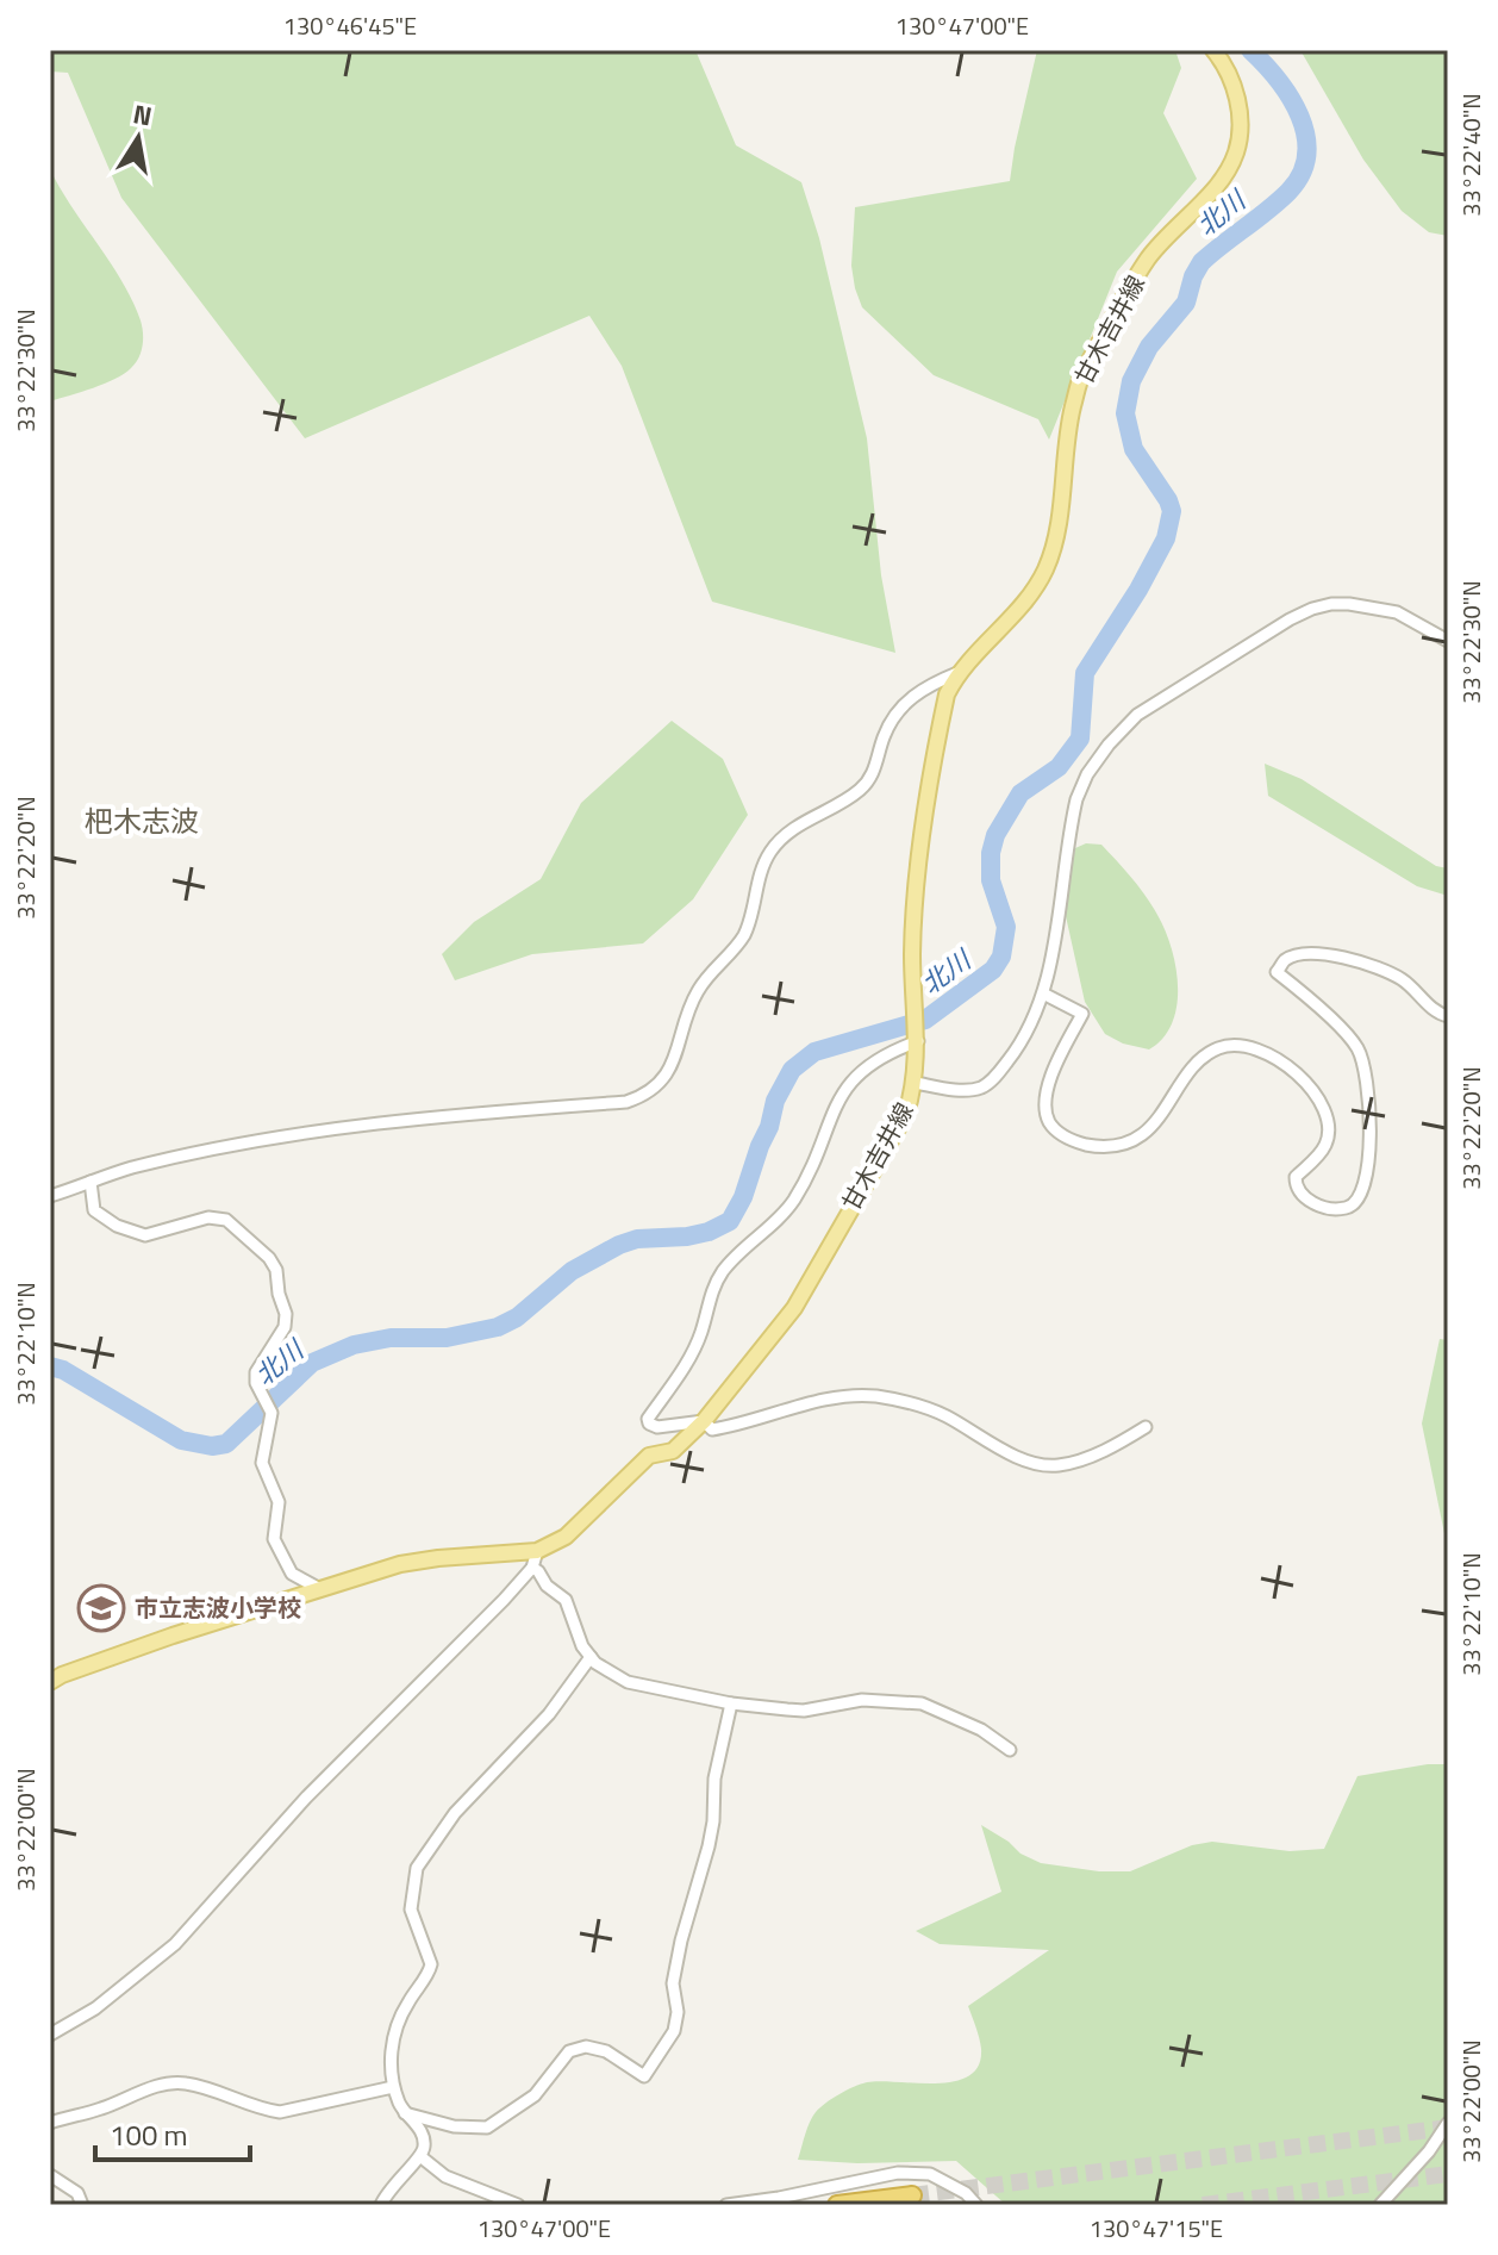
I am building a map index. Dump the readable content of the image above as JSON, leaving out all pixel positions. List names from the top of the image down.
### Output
{
  "streets": {
    "main road": ["甘木吉井線"]
  },
  "districts": ["杷木志波"],
  "water": ["北川"],
  "places": {
    "school or university": ["市立志波小学校"]
  },
  "scale_bar": "100 m",
  "north": "top",
  "coordinates": [
    "130°46'45\"E",
    "130°47'00\"E",
    "33°22'40\"N",
    "33°22'30\"N",
    "33°22'20\"N",
    "33°22'10\"N",
    "33°22'00\"N",
    "130°47'15\"E"
  ]
}
